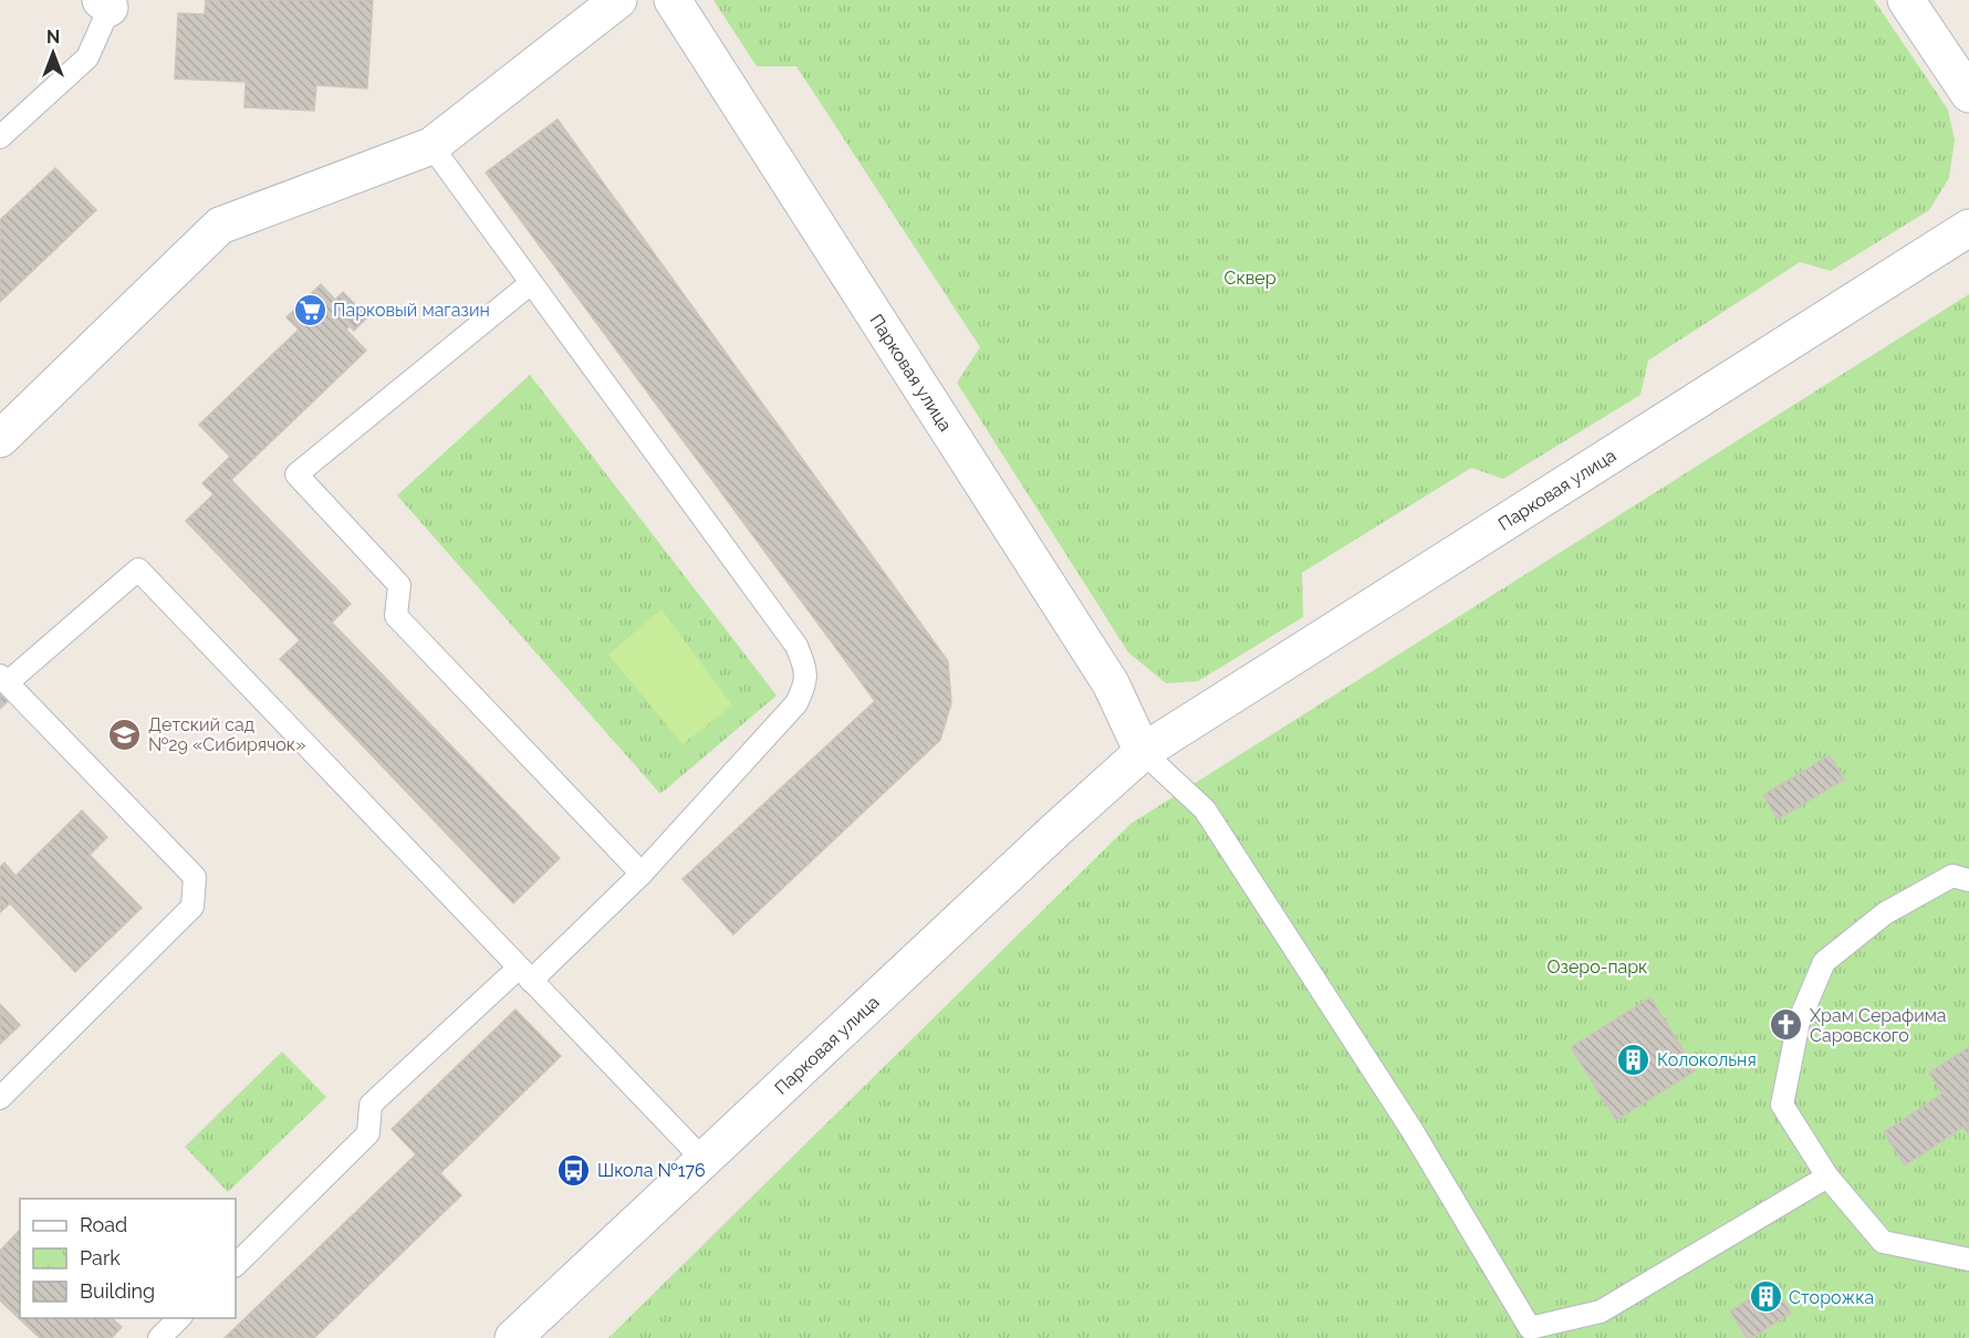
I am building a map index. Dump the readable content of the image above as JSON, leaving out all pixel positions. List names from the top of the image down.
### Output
{
  "streets": {
    "street": ["Парковая улица"]
  },
  "parks": ["Сквер", "Озеро-парк"],
  "places": {
    "supermarket": ["Парковый магазин"],
    "school or university": ["Детский сад №29 «Сибирячок»"],
    "church": ["Храм Серафима Саровского"],
    "building": ["Колокольня", "Сторожка"],
    "bus stop": ["Школа №176"]
  },
  "legend": ["Road", "Park", "Building"],
  "north": "top"
}
